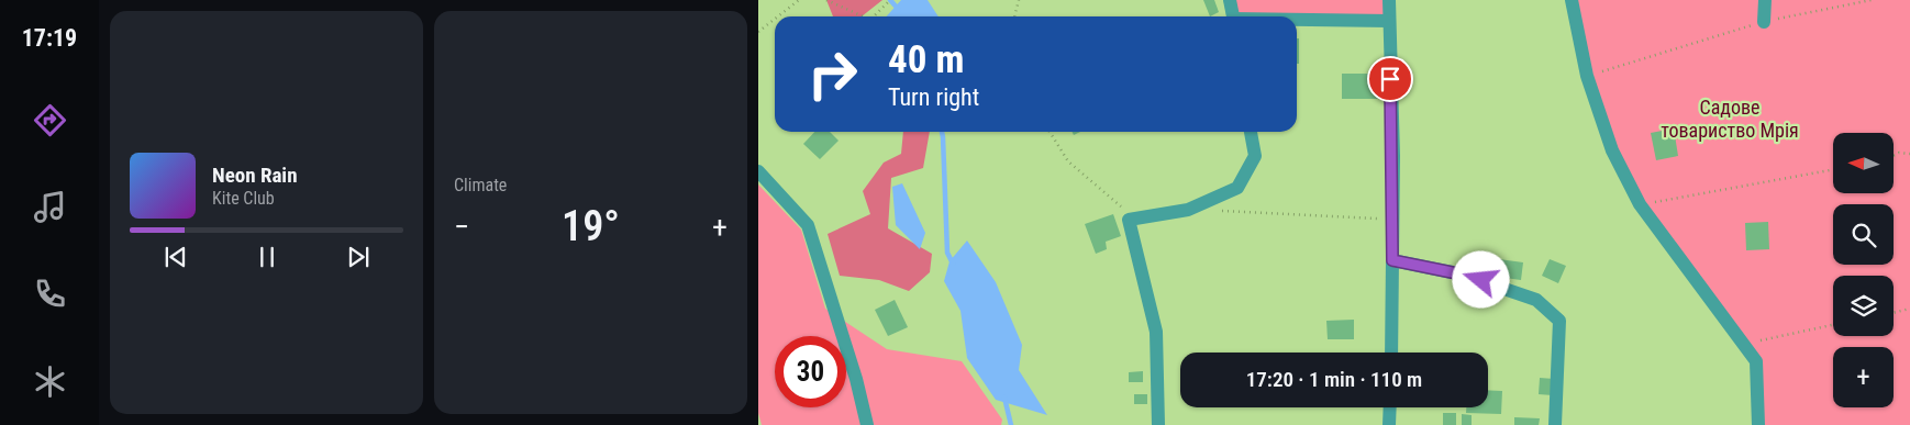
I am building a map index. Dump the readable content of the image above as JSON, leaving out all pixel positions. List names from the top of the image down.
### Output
{
  "parks": ["Садове товариство Мрія"],
  "north": "left",
  "page": {
    "tabs": "17:19",
    "tile": "Climate",
    "turn": ["40 m", "Turn right"],
    "map_buttons": "+",
    "song": ["Neon Rain", "Kite Club"],
    "heat": ["−", "19°", "+"],
    "limit": "30",
    "trip": "17:20 · 1 min · 110 m"
  }
}
